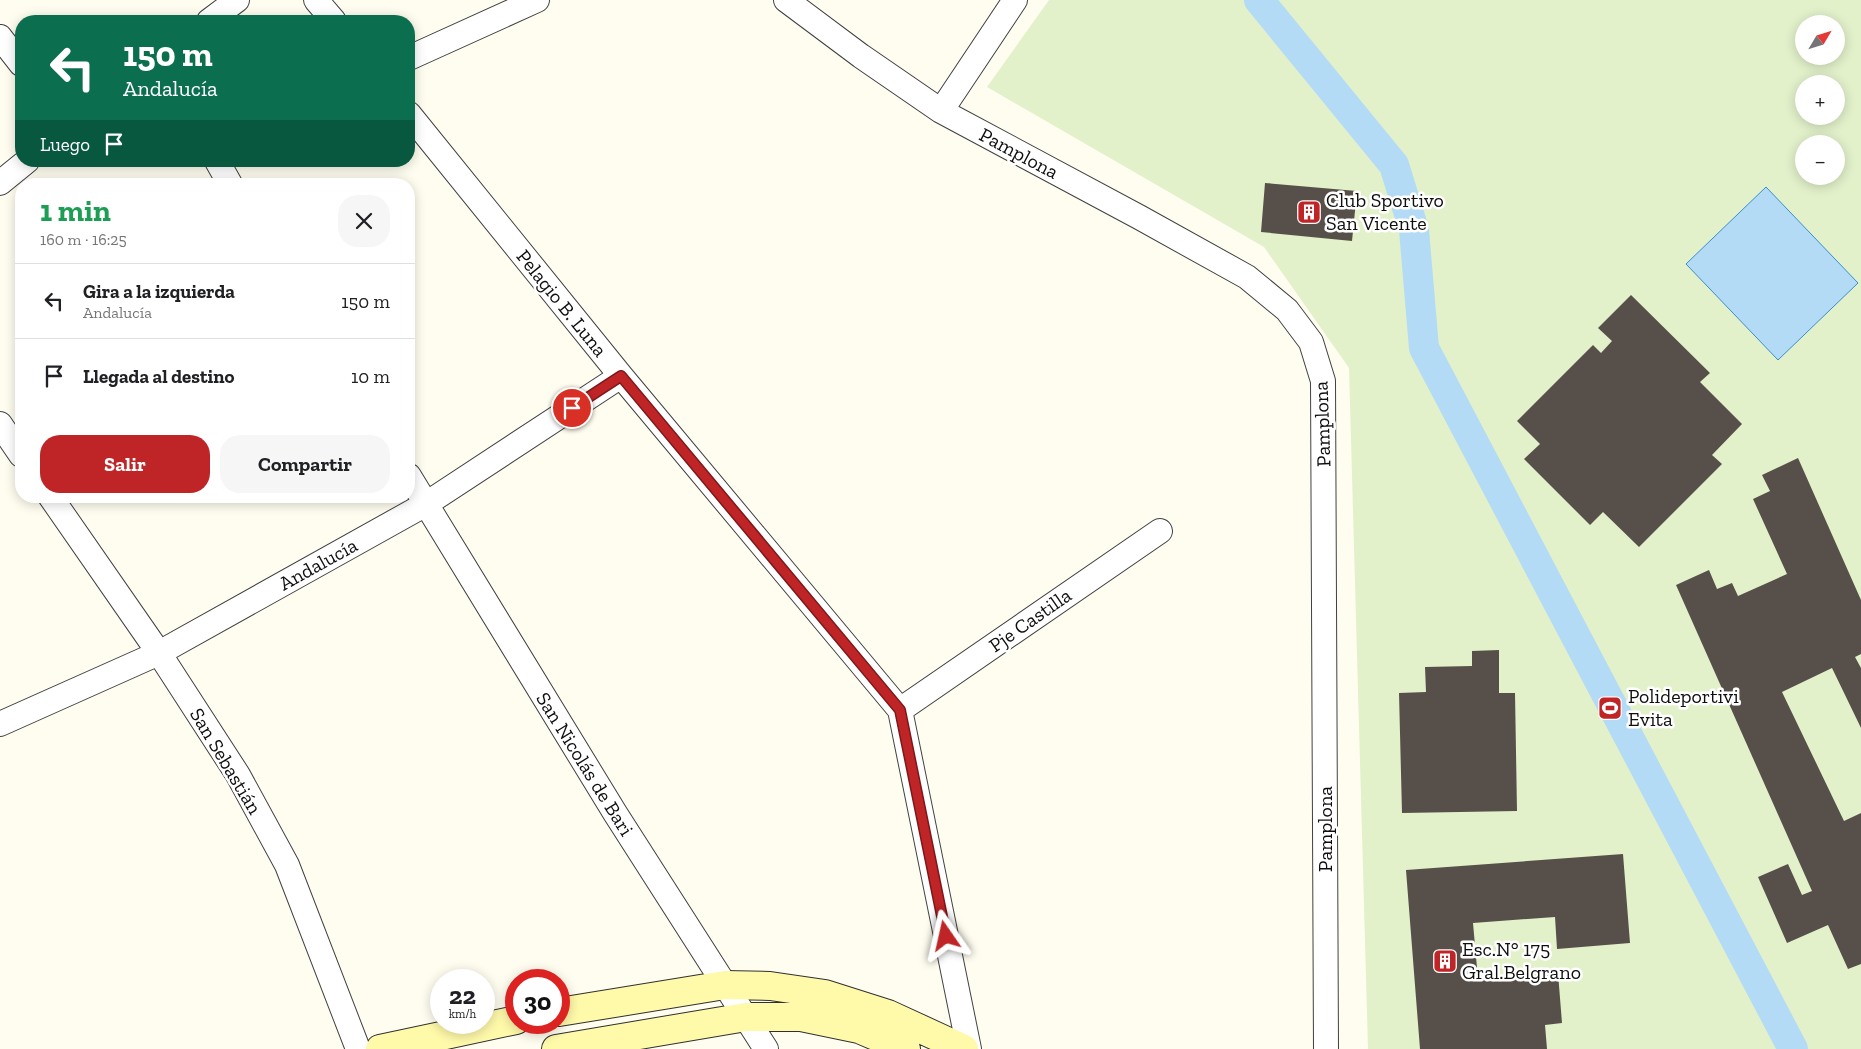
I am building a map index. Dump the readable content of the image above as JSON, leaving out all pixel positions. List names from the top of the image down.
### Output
{
  "streets": {
    "street": [
      "Pamplona",
      "Pelagio B. Luna",
      "Andalucía",
      "Pje Castilla",
      "San Sebastián",
      "San Nicolás de Bari"
    ]
  },
  "crossings": [
    ["Pelagio B. Luna", "Andalucía"],
    ["Pelagio B. Luna", "Pje Castilla"],
    ["Andalucía", "San Sebastián"],
    ["Andalucía", "San Nicolás de Bari"]
  ],
  "places": {
    "building": ["Club Sportivo San Vicente", "Esc.N° 175 Gral.Belgrano"],
    "sports": ["Polideportivi Evita"]
  },
  "north": "top right",
  "page": {
    "map_buttons": ["+", "−"],
    "turn": ["150 m", "Andalucía"],
    "then": "Luego",
    "heading": ["1 min", "160 m · 16:25"],
    "list": [
      {
        "name": "Gira a la izquierda",
        "note": "Andalucía",
        "value": "150 m"
      },
      {
        "name": "Llegada al destino",
        "value": "10 m"
      }
    ],
    "buttons": ["Salir", "Compartir"],
    "speed": "22 km/h",
    "limit": "30"
  }
}
